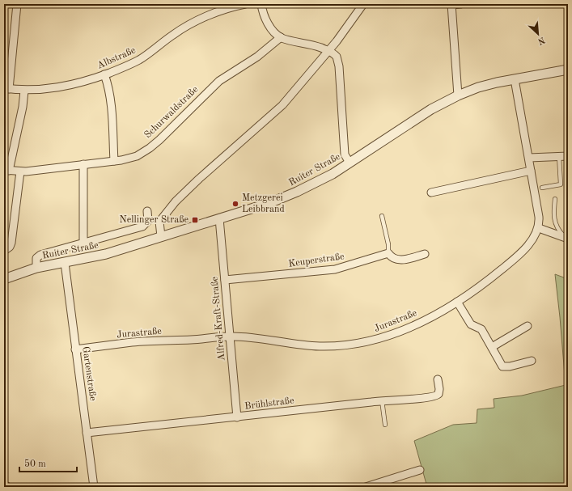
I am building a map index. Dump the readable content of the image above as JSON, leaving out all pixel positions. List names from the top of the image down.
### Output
{
  "streets": {
    "street": [
      "Albstraße",
      "Schurwaldstraße",
      "Ruiter Straße",
      "Keuperstraße",
      "Alfred-Kraft-Straße",
      "Jurastraße",
      "Gartenstraße",
      "Brühlstraße"
    ]
  },
  "crossings": [
    ["Ruiter Straße", "Alfred-Kraft-Straße"],
    ["Ruiter Straße", "Gartenstraße"],
    ["Keuperstraße", "Alfred-Kraft-Straße"],
    ["Alfred-Kraft-Straße", "Jurastraße"],
    ["Alfred-Kraft-Straße", "Brühlstraße"],
    ["Jurastraße", "Gartenstraße"],
    ["Gartenstraße", "Brühlstraße"]
  ],
  "places": {
    "other": ["Metzgerei Leibbrand"],
    "transit": ["Nellinger Straße"]
  },
  "scale_bar": "50 m",
  "north": "bottom right"
}
